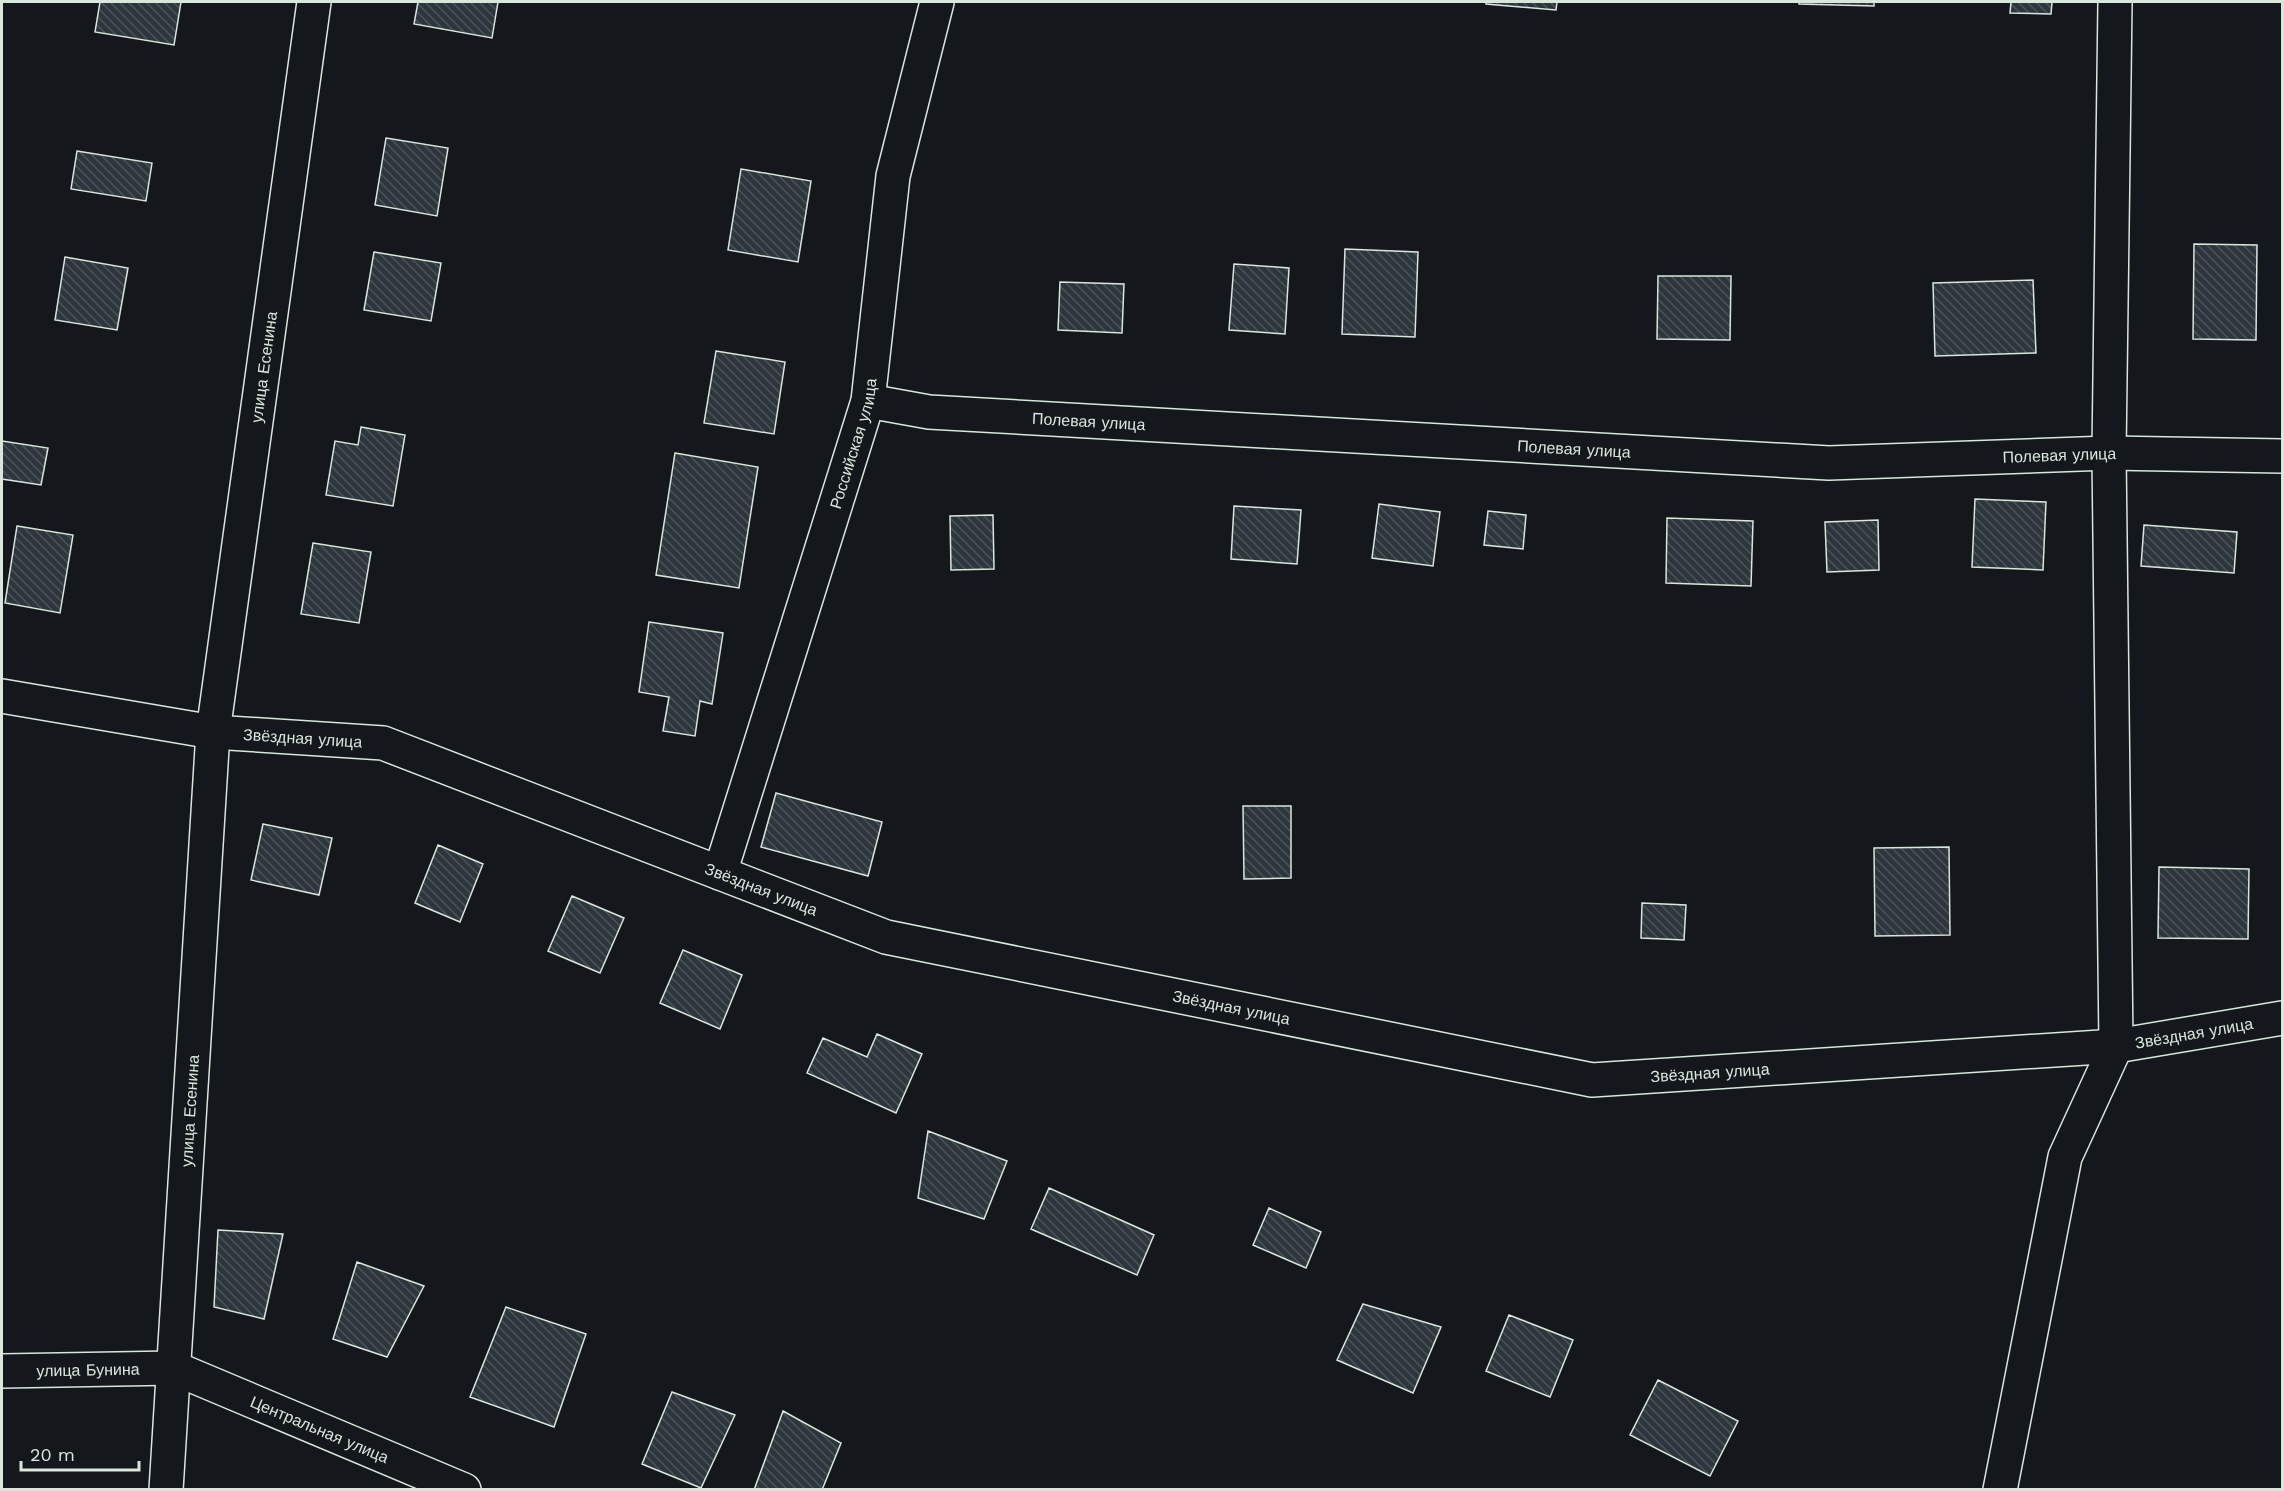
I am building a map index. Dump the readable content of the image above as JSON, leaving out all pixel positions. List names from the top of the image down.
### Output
{
  "streets": {
    "street": [
      "улица Есенина",
      "Полевая улица",
      "Российская улица",
      "Звёздная улица",
      "улица Бунина",
      "Центральная улица"
    ]
  },
  "crossings": [
    ["улица Есенина", "Звёздная улица"],
    ["улица Есенина", "улица Бунина"],
    ["улица Есенина", "Центральная улица"],
    ["Полевая улица", "Российская улица"],
    ["Российская улица", "Звёздная улица"],
    ["улица Бунина", "Центральная улица"]
  ],
  "scale_bar": "20 m"
}
